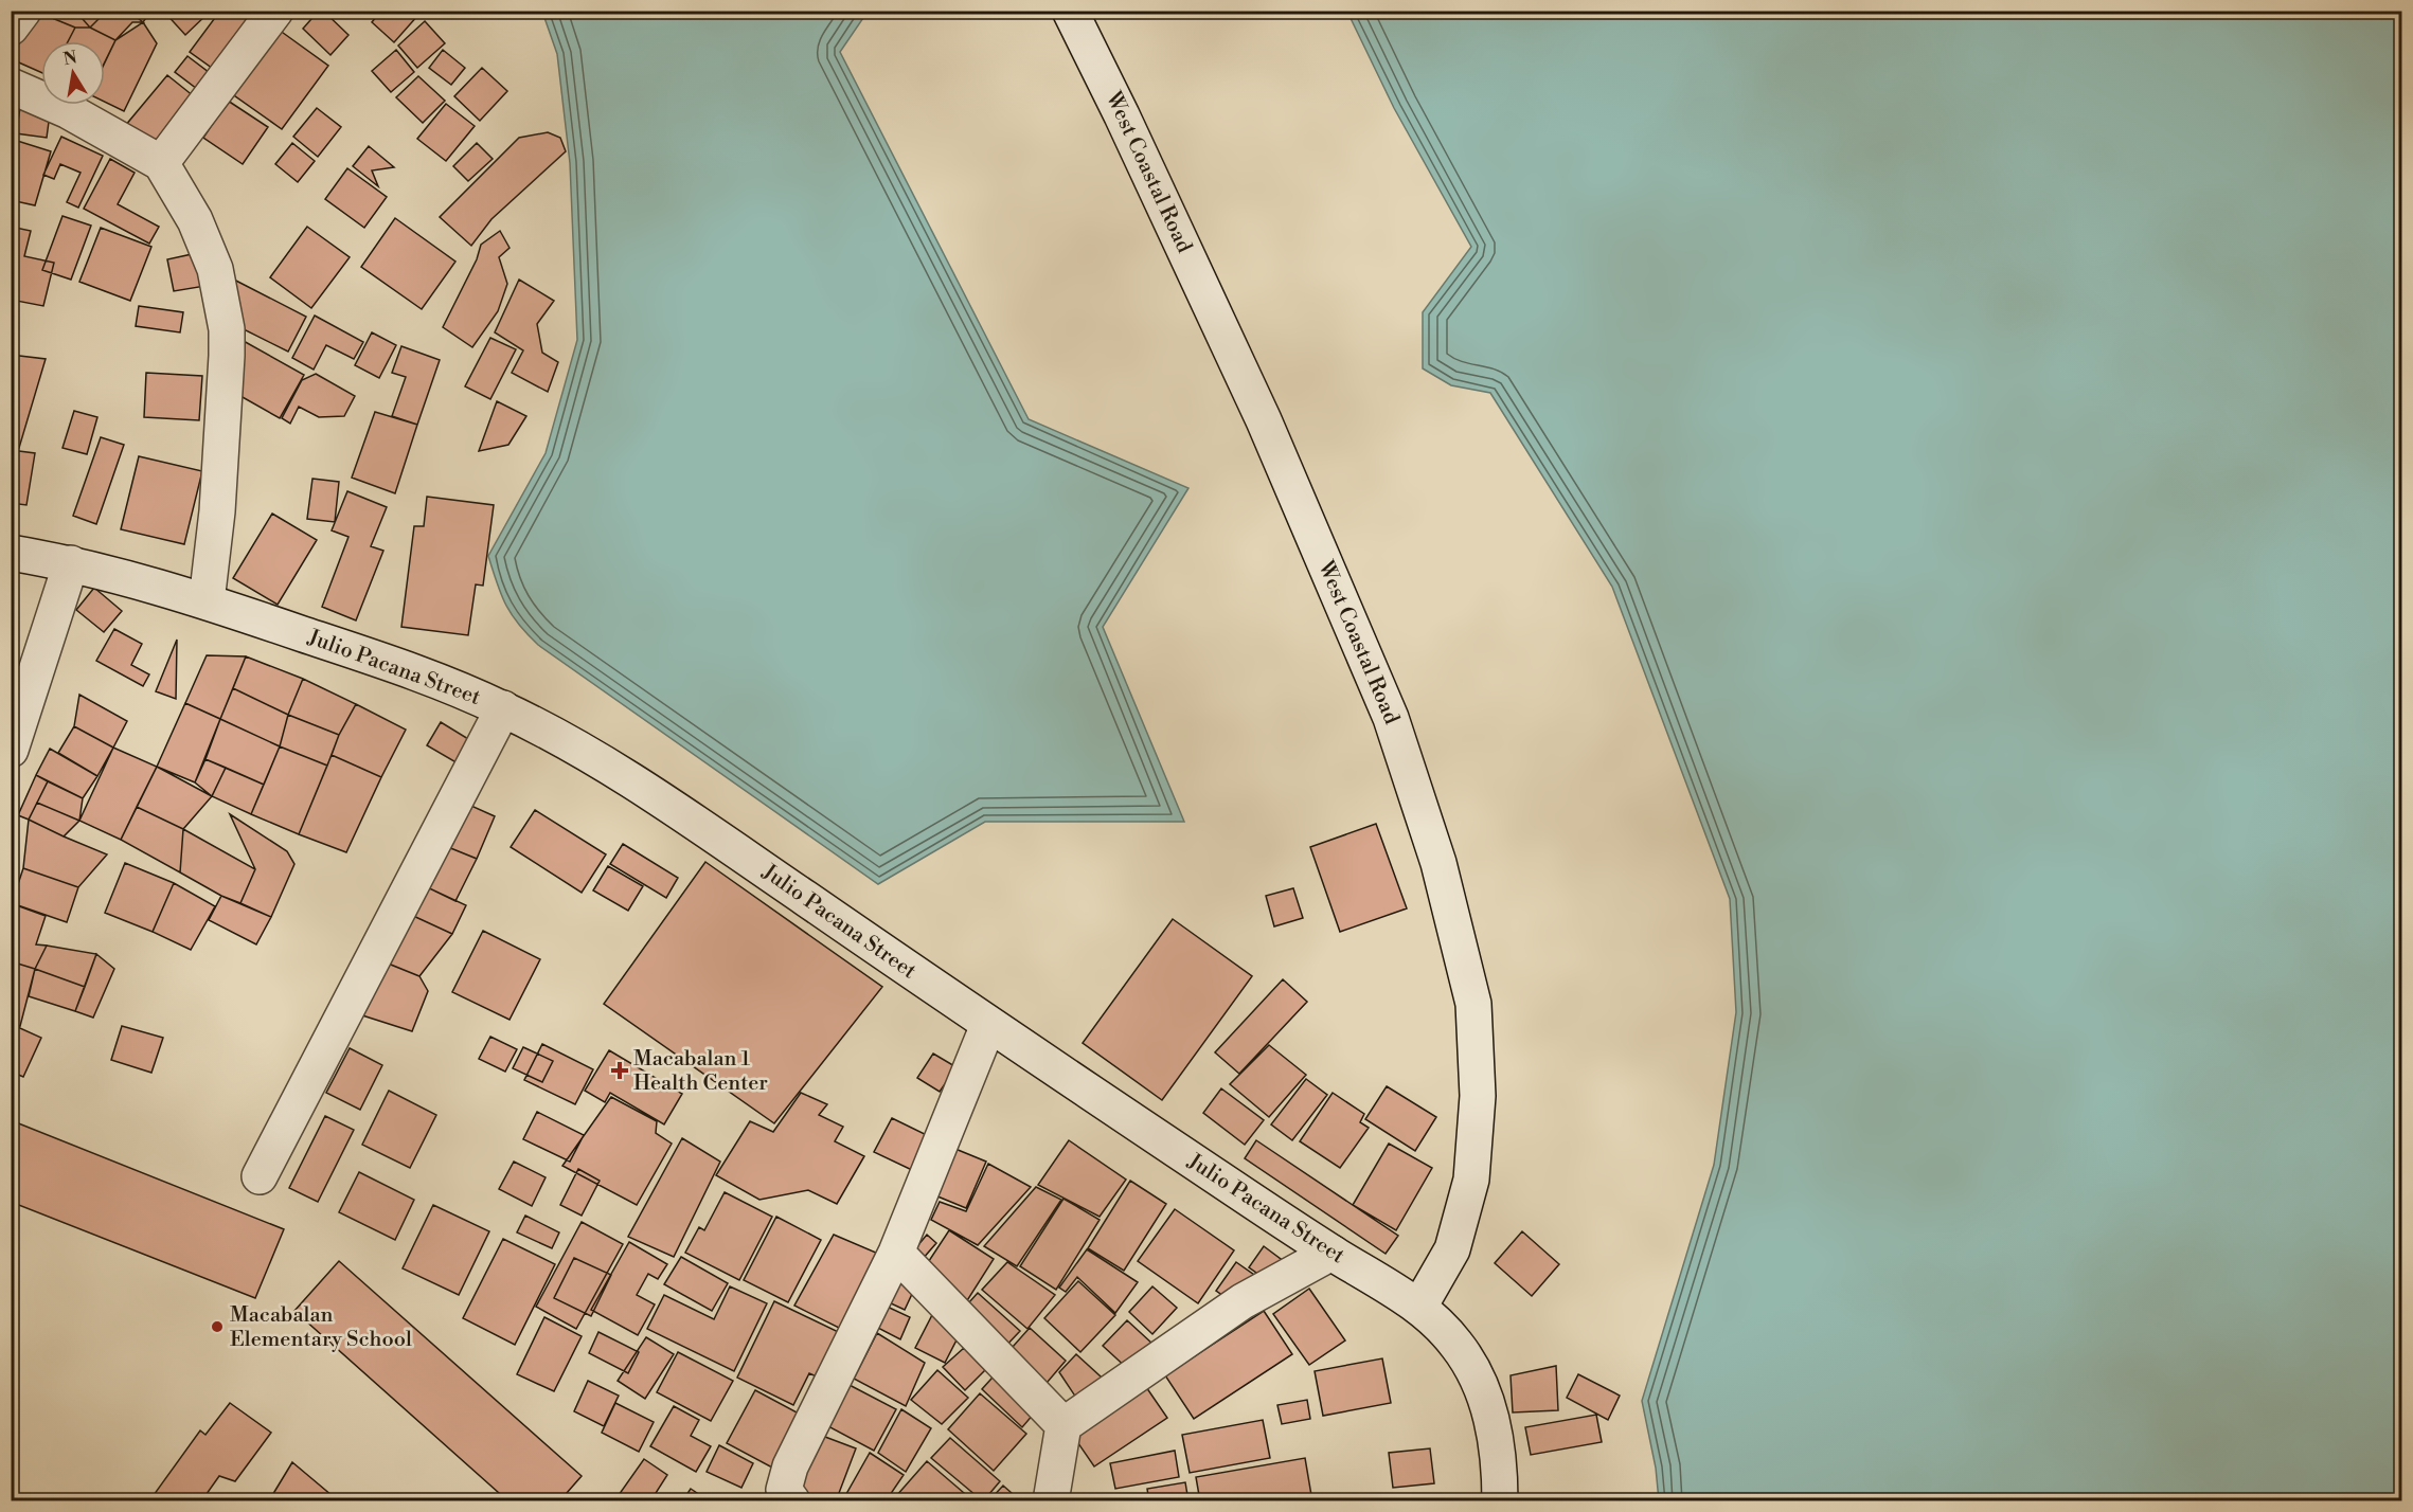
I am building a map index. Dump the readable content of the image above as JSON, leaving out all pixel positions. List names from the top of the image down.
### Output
{
  "streets": {
    "street": ["West Coastal Road", "Julio Pacana Street"]
  },
  "crossings": [
    ["West Coastal Road", "Julio Pacana Street"]
  ],
  "places": {
    "health": ["Macabalan 1 Health Center"],
    "other": ["Macabalan Elementary School"]
  },
  "north": "top"
}
